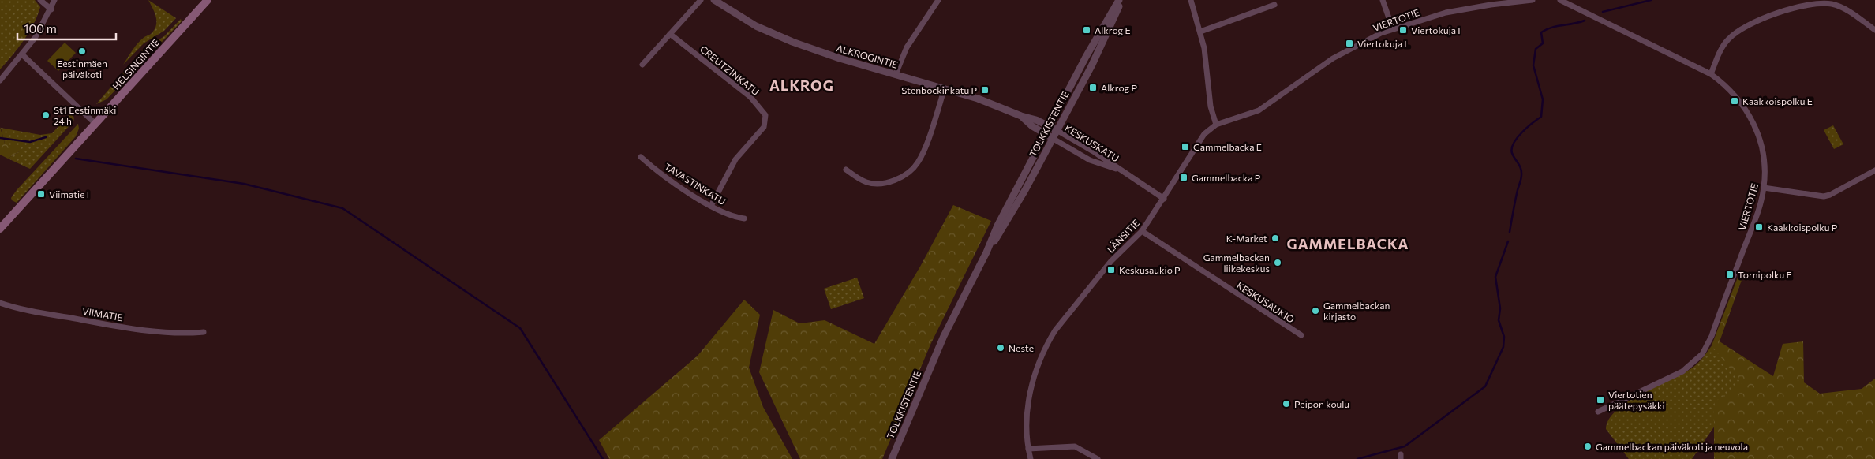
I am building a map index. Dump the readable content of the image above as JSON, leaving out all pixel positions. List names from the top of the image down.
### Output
{
  "streets": {
    "main road": ["HELSINGINTIE"],
    "street": [
      "VIERTOTIE",
      "ALKROGINTIE",
      "CREUTZINKATU",
      "TOLKKISTENTIE",
      "KESKUSKATU",
      "TAVASTINKATU",
      "LÄNSITIE",
      "KESKUSAUKIO",
      "VIIMATIE"
    ]
  },
  "crossings": [
    ["VIERTOTIE", "LÄNSITIE"],
    ["ALKROGINTIE", "TOLKKISTENTIE"],
    ["ALKROGINTIE", "KESKUSKATU"],
    ["CREUTZINKATU", "TAVASTINKATU"],
    ["TOLKKISTENTIE", "KESKUSKATU"],
    ["KESKUSKATU", "LÄNSITIE"],
    ["LÄNSITIE", "KESKUSAUKIO"]
  ],
  "districts": ["ALKROG", "GAMMELBACKA"],
  "places": {
    "transit": [
      "Alkrog E",
      "Viertokuja I",
      "Viertokuja L",
      "Alkrog P",
      "Stenbockinkatu P",
      "Kaakkoispolku E",
      "Gammelbacka E",
      "Gammelbacka P",
      "Viimatie I",
      "Kaakkoispolku P",
      "Keskusaukio P",
      "Tornipolku E",
      "Viertotien päätepysäkki"
    ],
    "other": [
      "Eestinmäen päiväkoti",
      "St1 Eestinmäki 24 h",
      "K-Market",
      "Gammelbackan liikekeskus",
      "Gammelbackan kirjasto",
      "Neste",
      "Peipon koulu",
      "Gammelbackan päiväkoti ja neuvola"
    ]
  },
  "scale_bar": "100 m"
}
